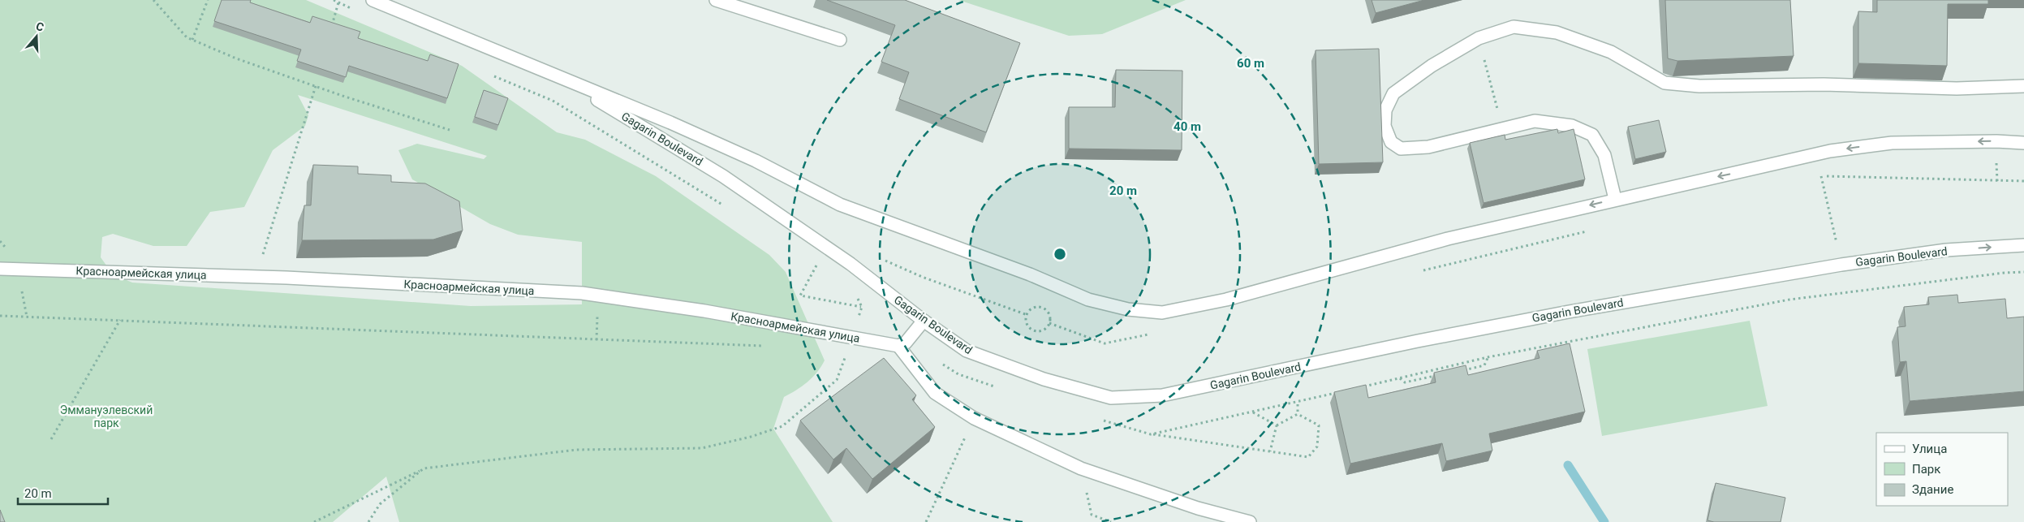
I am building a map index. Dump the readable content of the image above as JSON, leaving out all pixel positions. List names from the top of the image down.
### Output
{
  "streets": {
    "street": ["Gagarin Boulevard", "Красноармейская улица"]
  },
  "parks": ["Эммануэлевский парк"],
  "legend": ["Улица", "Парк", "Здание"],
  "scale_bar": "20 m",
  "north": "top",
  "rings": ["60 m", "40 m", "20 m"]
}
